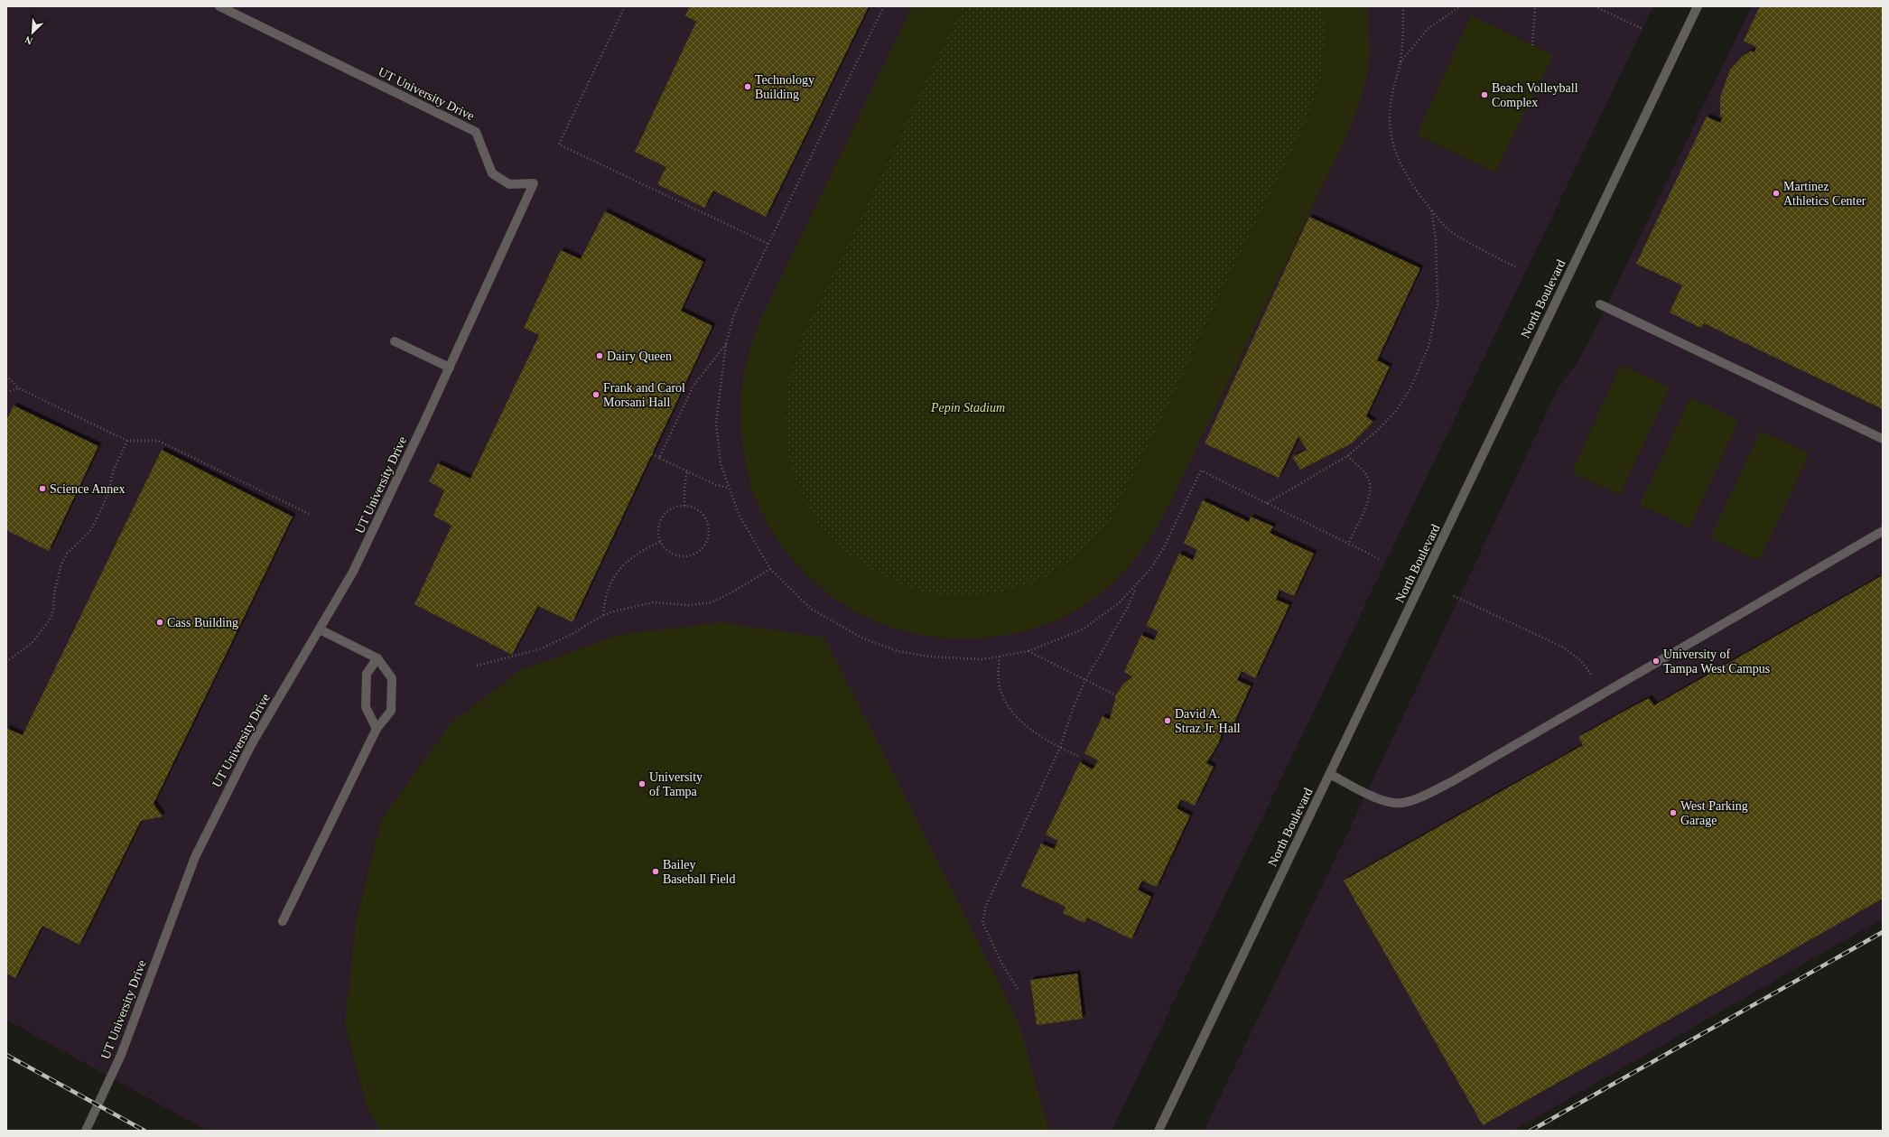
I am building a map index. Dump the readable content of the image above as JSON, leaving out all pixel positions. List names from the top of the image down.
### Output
{
  "streets": {
    "street": ["UT University Drive", "North Boulevard"]
  },
  "parks": ["Pepin Stadium"],
  "places": [
    "Technology Building",
    "Beach Volleyball Complex",
    "Martinez Athletics Center",
    "Dairy Queen",
    "Frank and Carol Morsani Hall",
    "Science Annex",
    "Cass Building",
    "University of Tampa West Campus",
    "David A. Straz Jr. Hall",
    "University of Tampa",
    "West Parking Garage",
    "Bailey Baseball Field"
  ],
  "north": "bottom left"
}
